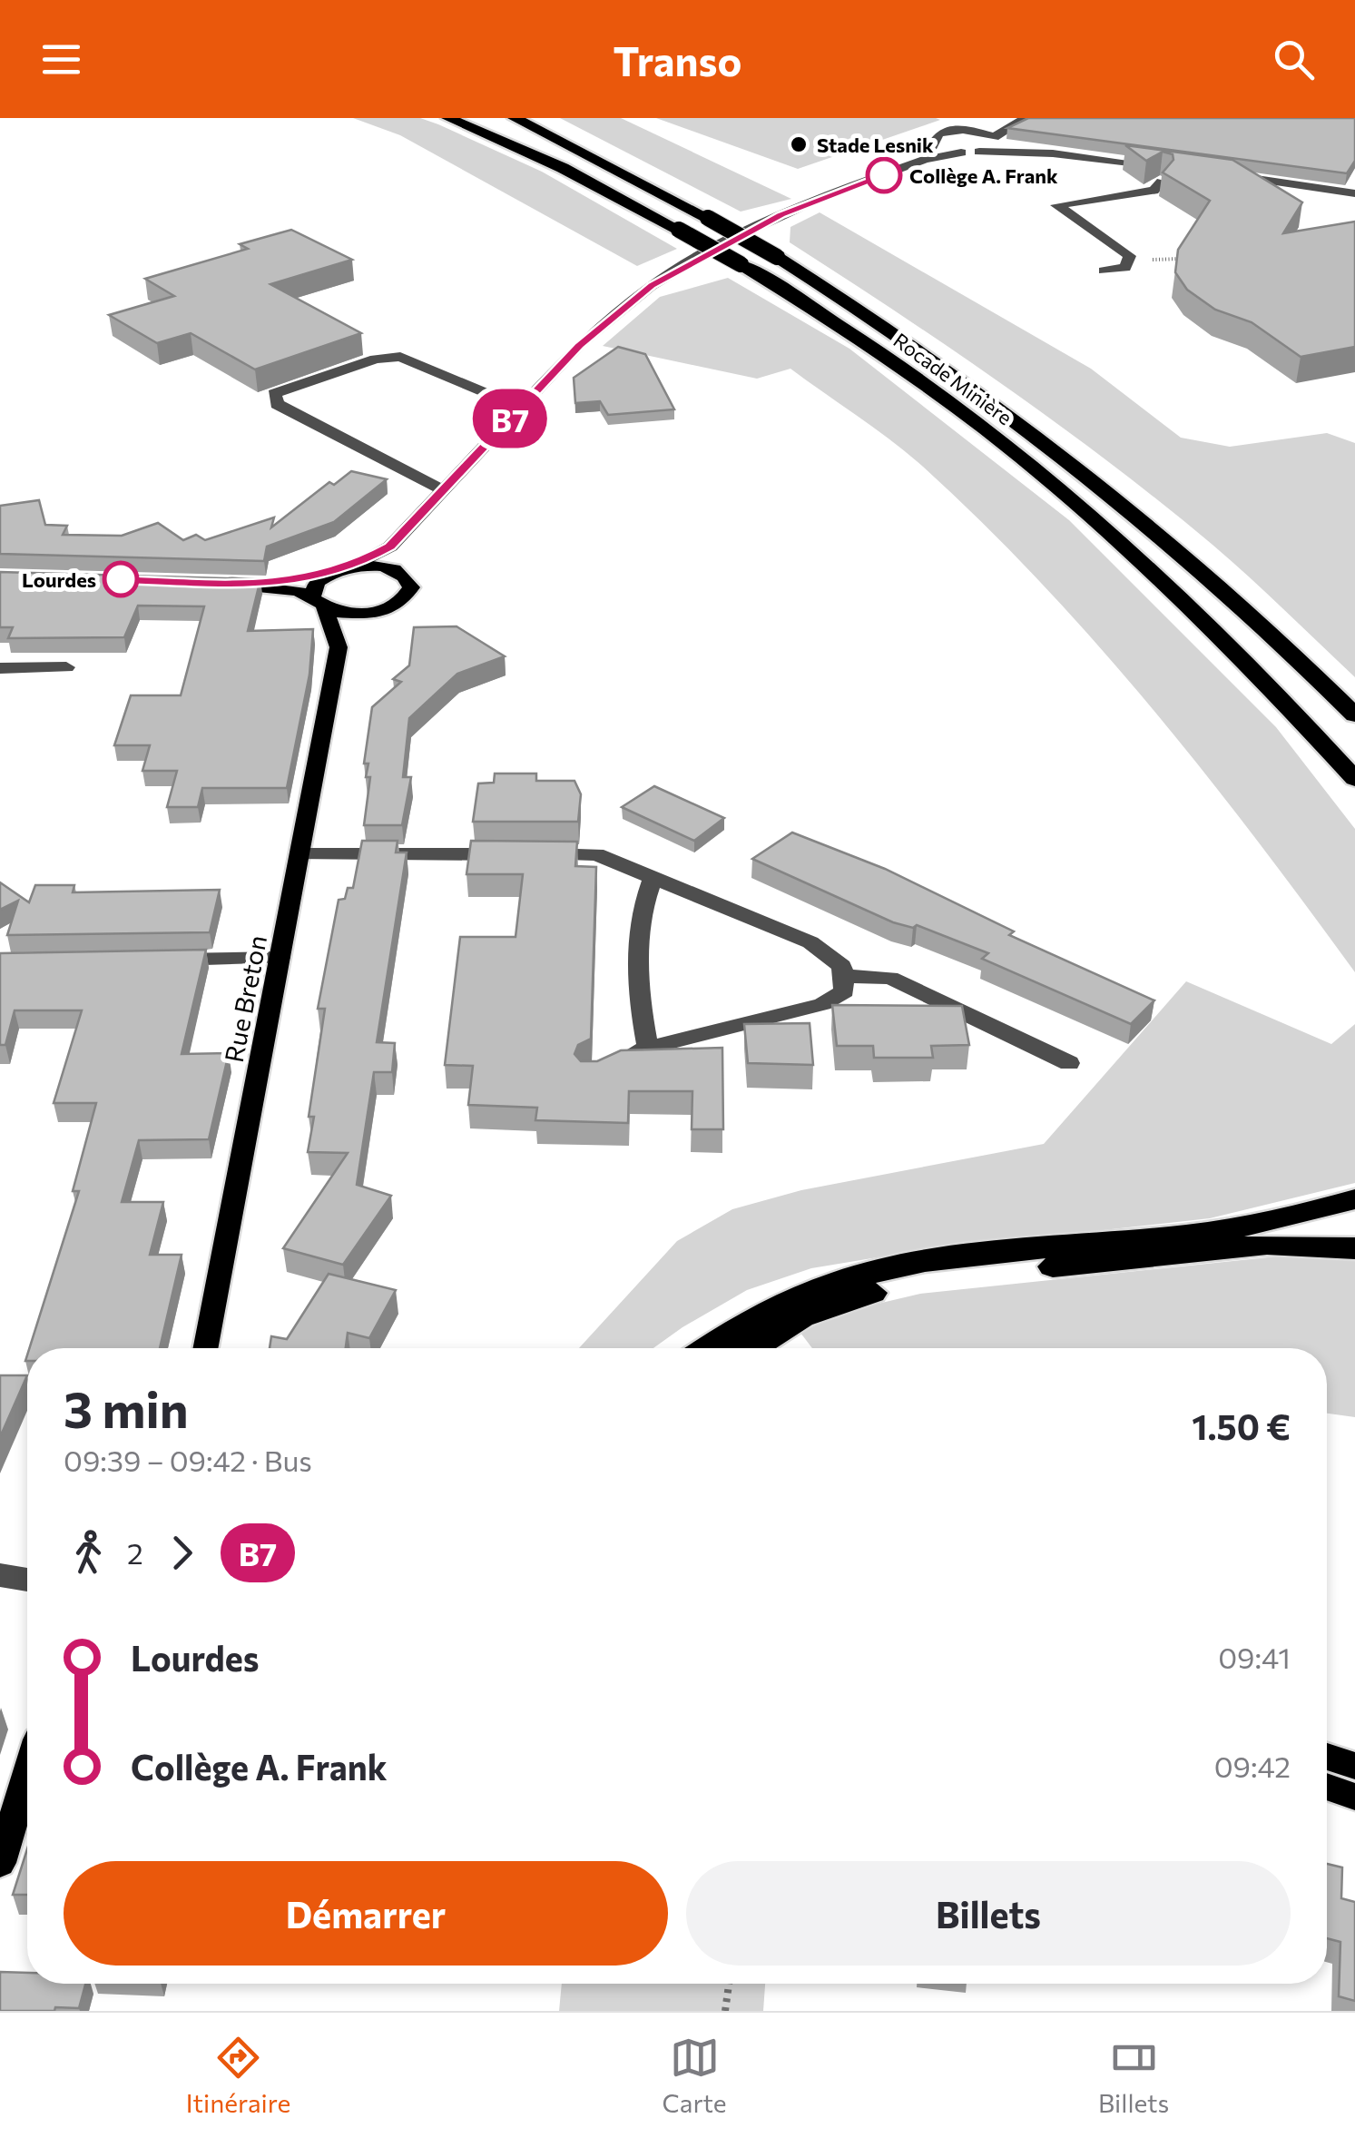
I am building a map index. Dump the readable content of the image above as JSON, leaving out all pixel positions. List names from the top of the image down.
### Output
{
  "streets": {
    "highway": ["Rocade Minière"],
    "main road": ["Rue Breton"]
  },
  "places": ["Stade Lesnik", "Collège A. Frank", "Lourdes"],
  "lines": ["bus line B7"],
  "page": {
    "header": "Transo",
    "on_map": "B7",
    "heading": ["3 min", "09:39 – 09:42 · Bus", "1.50 €"],
    "legs": ["2", "B7"],
    "list": [
      {
        "name": "Lourdes",
        "value": "09:41"
      },
      {
        "name": "Collège A. Frank",
        "value": "09:42"
      }
    ],
    "buttons": ["Démarrer", "Billets"],
    "tabs": ["Itinéraire", "Carte", "Billets"]
  }
}
